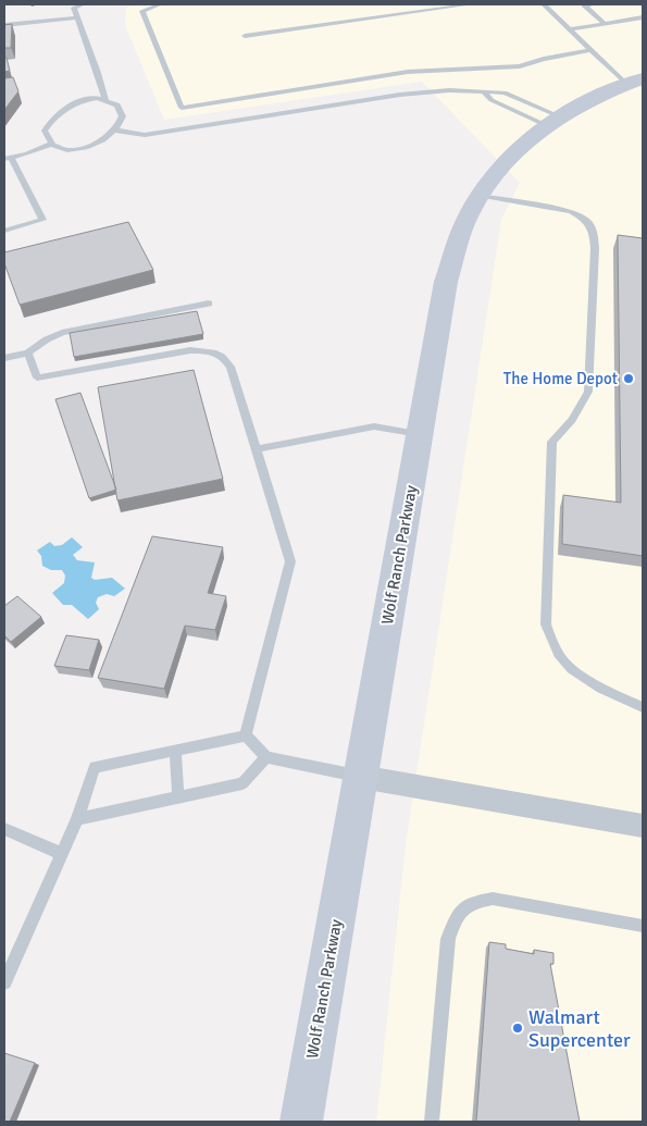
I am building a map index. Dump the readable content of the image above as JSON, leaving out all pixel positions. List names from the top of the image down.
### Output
{
  "streets": {
    "street": ["Wolf Ranch Parkway"]
  },
  "places": ["The Home Depot", "Walmart Supercenter"]
}
